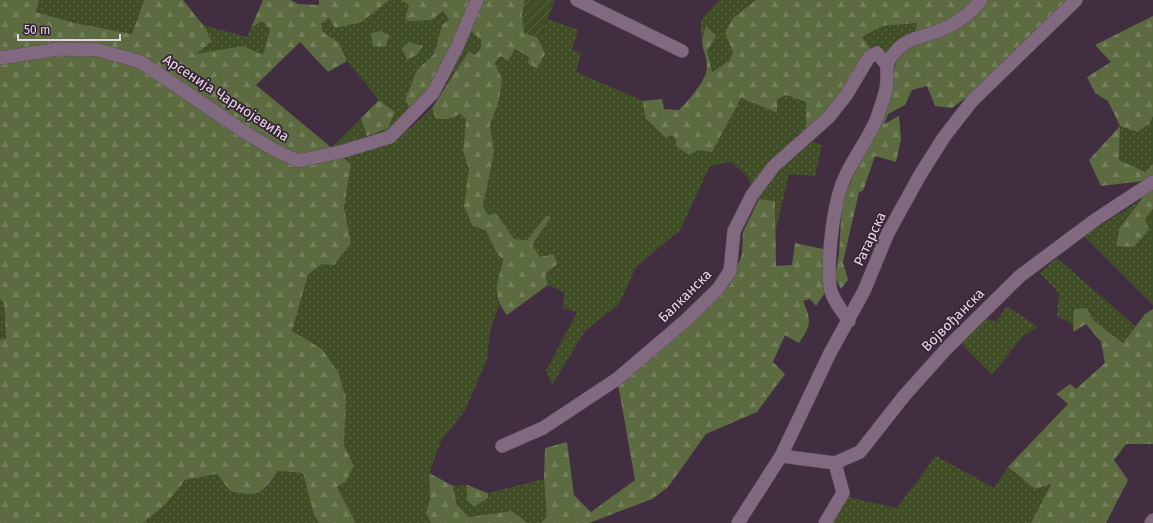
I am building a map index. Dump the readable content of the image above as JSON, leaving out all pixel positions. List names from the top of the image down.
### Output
{
  "streets": {
    "street": [
      "Арсенија Чарнојевића",
      "Ратарска",
      "Балканска",
      "Војвођанска"
    ]
  },
  "scale_bar": "50 m"
}
